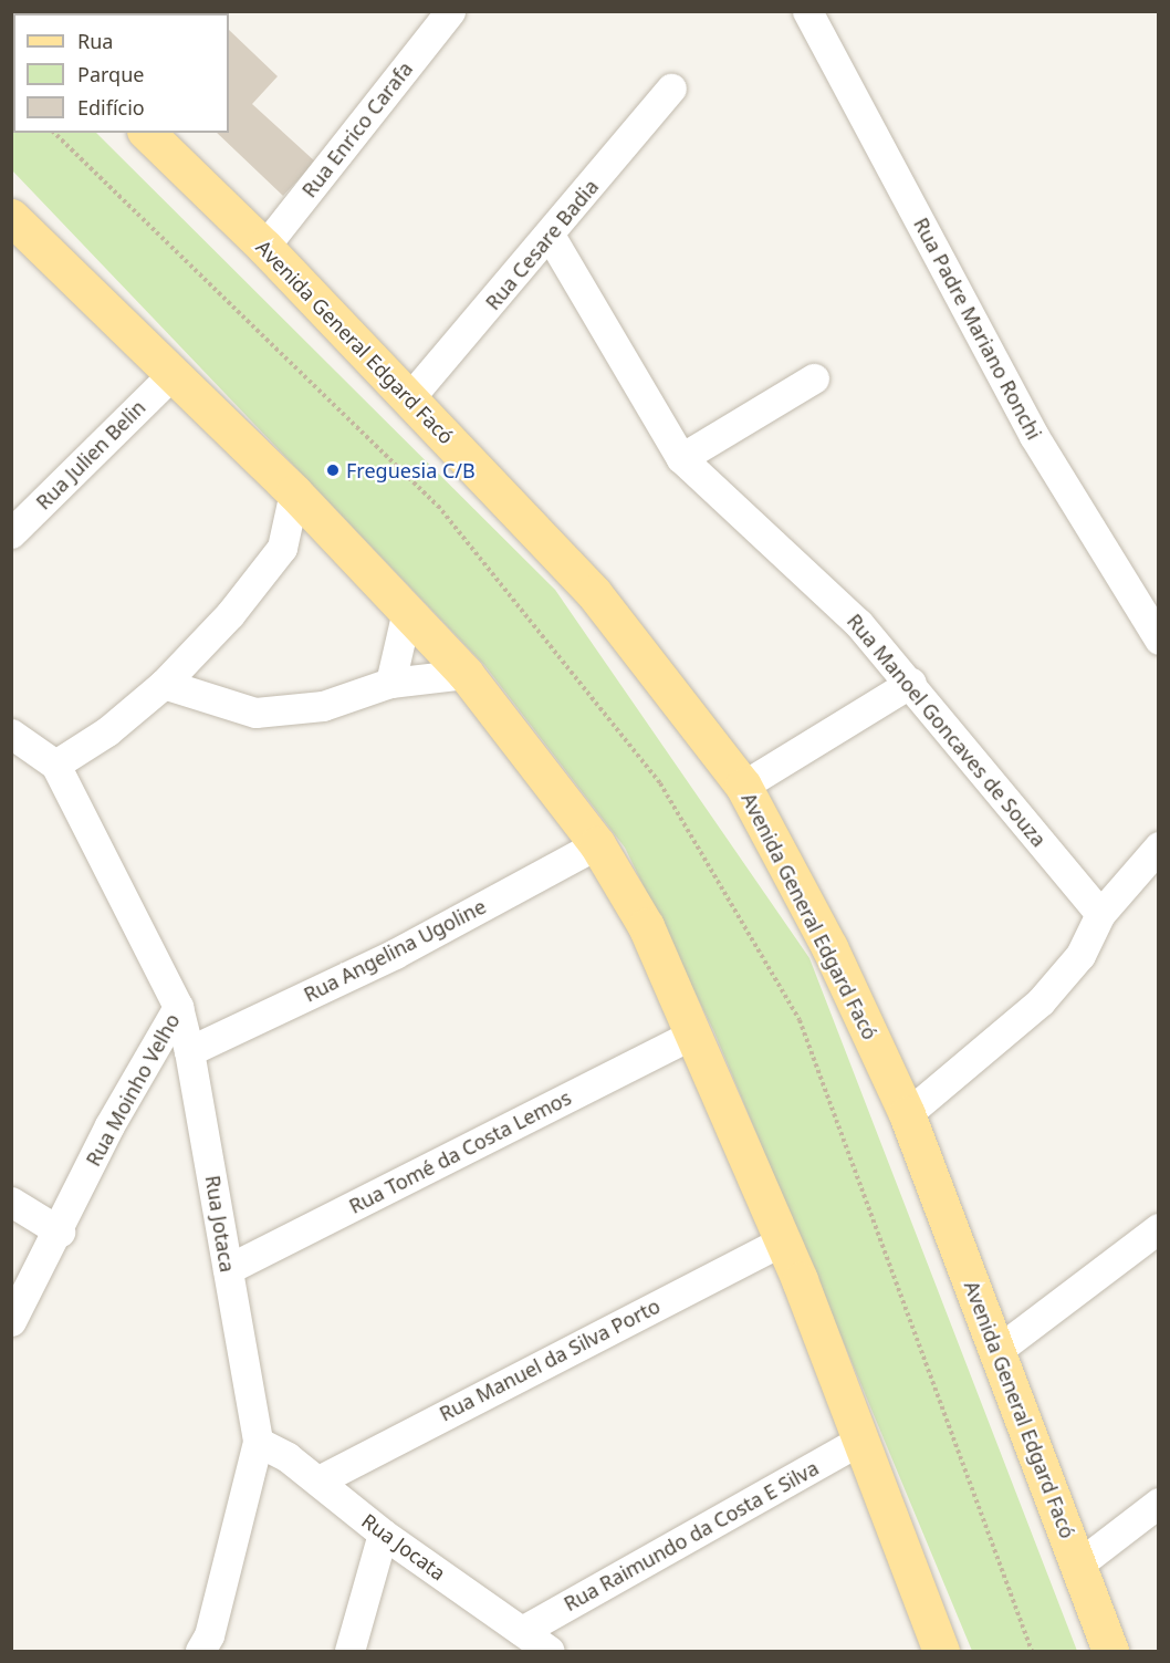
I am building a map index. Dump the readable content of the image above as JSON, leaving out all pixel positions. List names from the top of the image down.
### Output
{
  "streets": {
    "main road": ["Avenida General Edgard Facó"],
    "street": [
      "Rua Enrico Carafa",
      "Rua Cesare Badia",
      "Rua Padre Mariano Ronchi",
      "Rua Julien Belin",
      "Rua Manoel Goncaves de Souza",
      "Rua Angelina Ugoline",
      "Rua Moinho Velho",
      "Rua Tomé da Costa Lemos",
      "Rua Jotaca",
      "Rua Manuel da Silva Porto",
      "Rua Raimundo da Costa E Silva",
      "Rua Jocata"
    ]
  },
  "crossings": [
    ["Rua Enrico Carafa", "Avenida General Edgard Facó"],
    ["Rua Cesare Badia", "Avenida General Edgard Facó"],
    ["Rua Cesare Badia", "Rua Manoel Goncaves de Souza"],
    ["Rua Angelina Ugoline", "Rua Jotaca"],
    ["Rua Moinho Velho", "Rua Jotaca"],
    ["Rua Tomé da Costa Lemos", "Rua Jotaca"],
    ["Rua Jotaca", "Rua Jocata"],
    ["Rua Manuel da Silva Porto", "Rua Jocata"],
    ["Rua Raimundo da Costa E Silva", "Rua Jocata"]
  ],
  "places": ["Freguesia C/B"],
  "legend": ["Rua", "Parque", "Edifício"]
}
